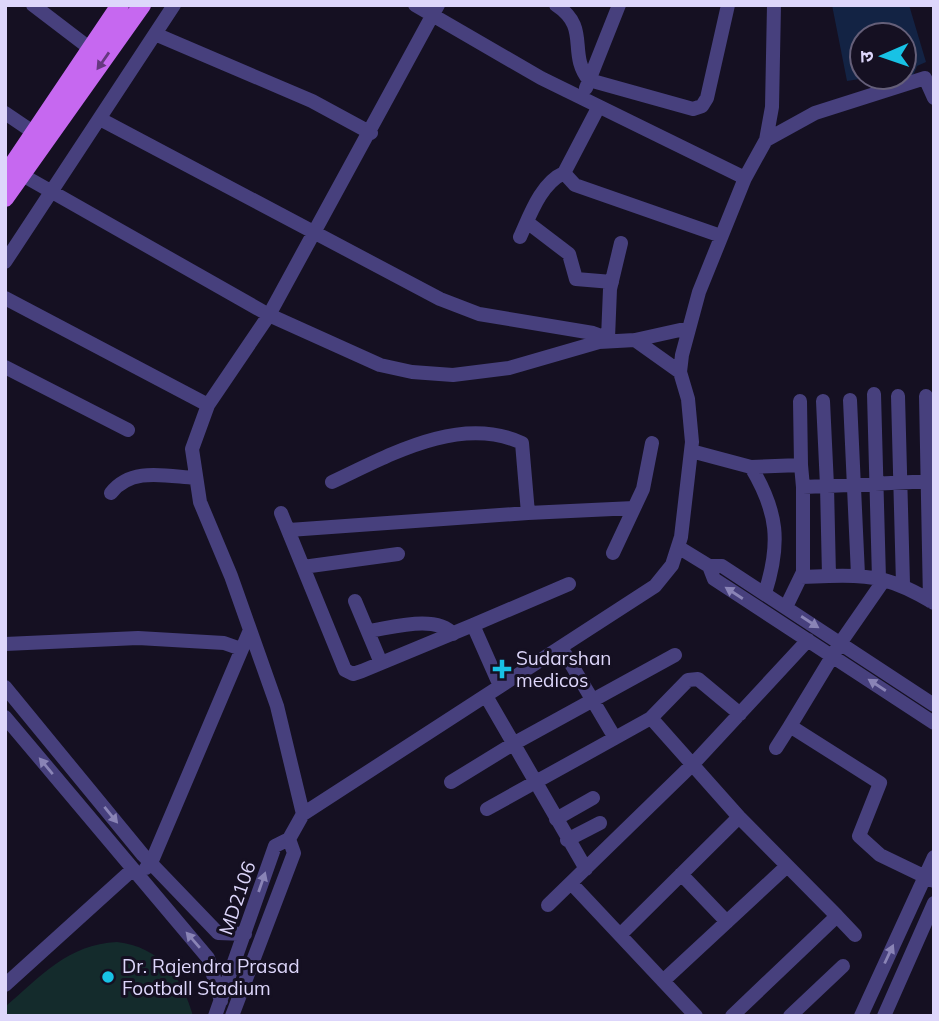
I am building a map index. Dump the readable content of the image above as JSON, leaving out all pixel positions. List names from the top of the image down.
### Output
{
  "streets": {
    "street": ["MD2106"]
  },
  "places": {
    "health": ["Sudarshan medicos"],
    "other": ["Dr. Rajendra Prasad Football Stadium"]
  },
  "north": "left"
}
